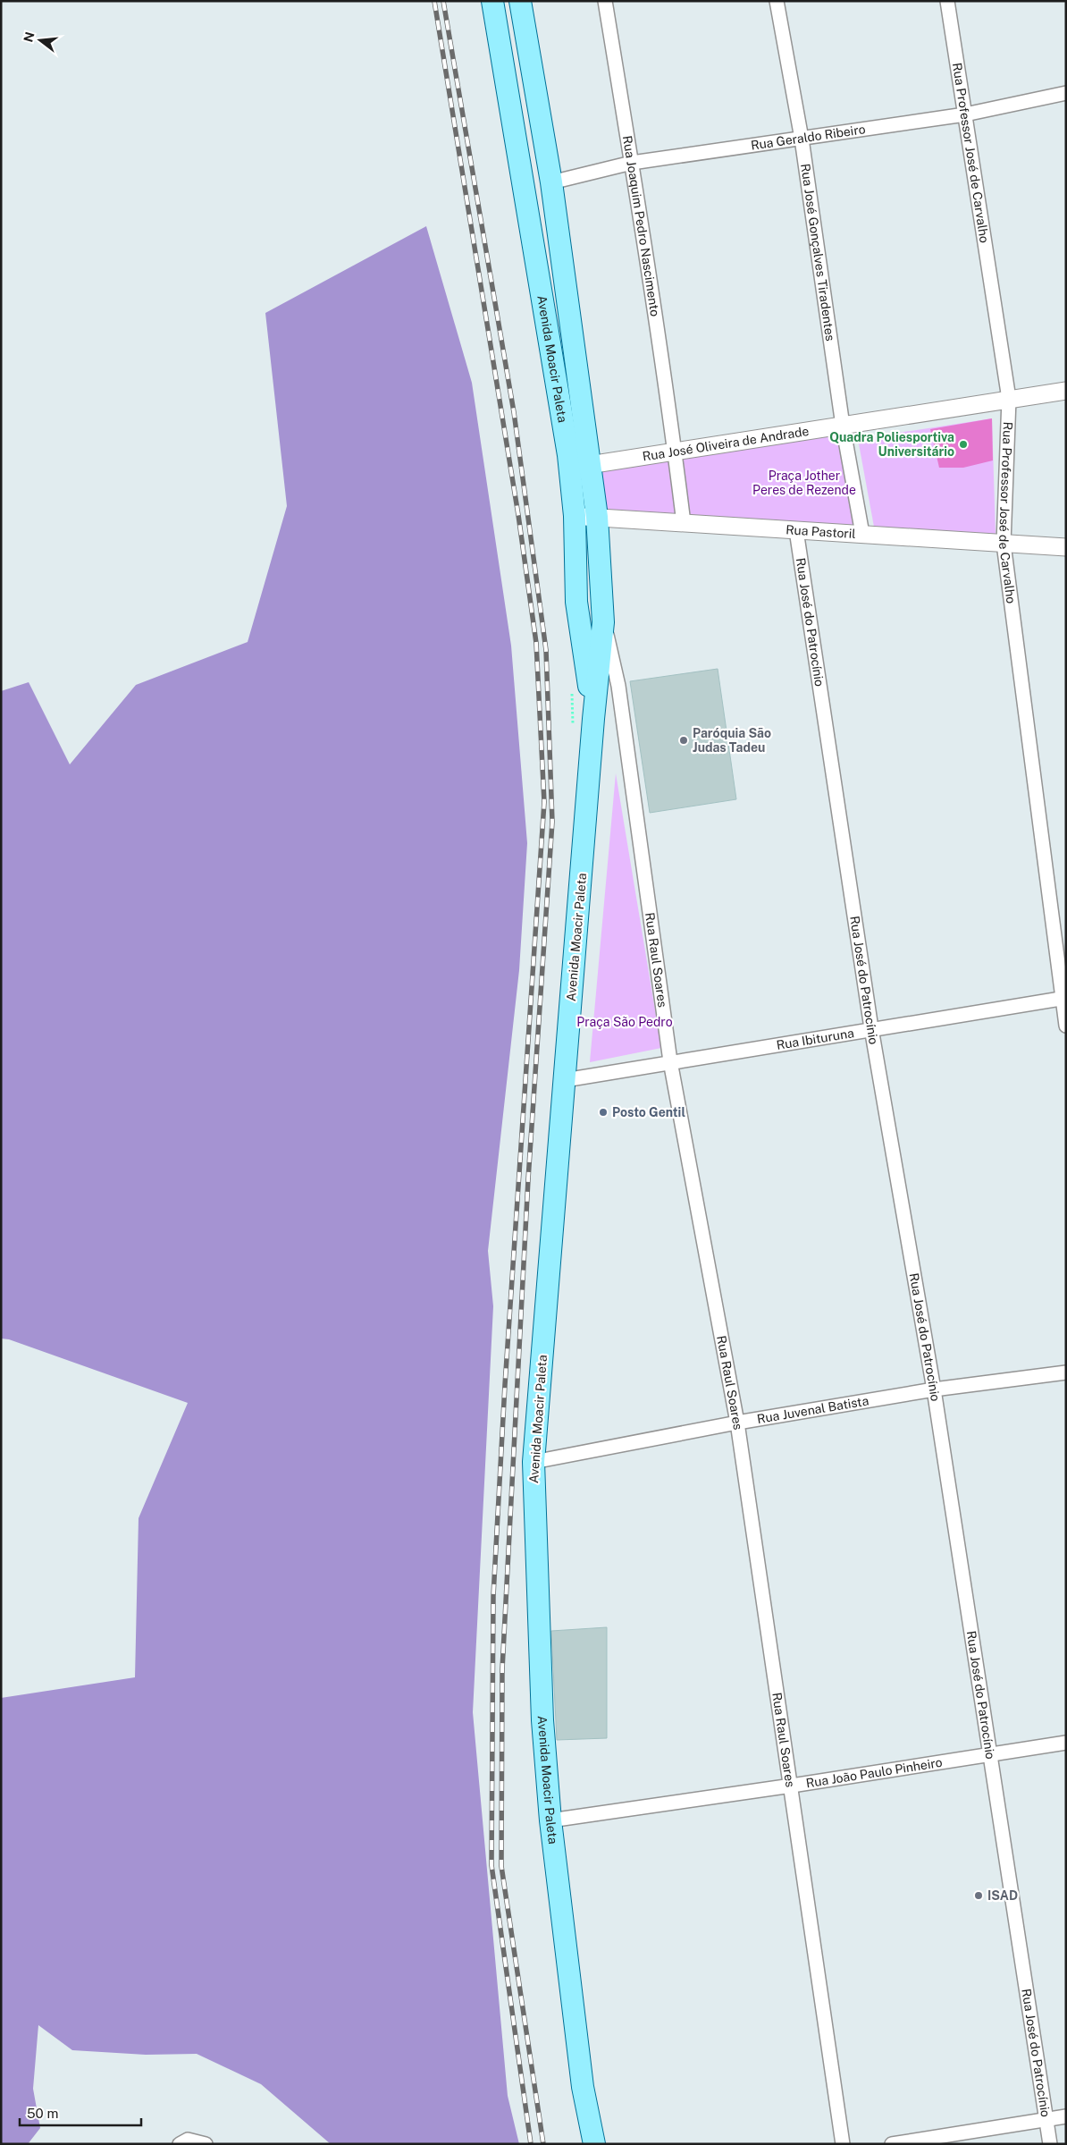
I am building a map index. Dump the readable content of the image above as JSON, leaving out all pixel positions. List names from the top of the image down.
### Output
{
  "streets": {
    "main road": ["Avenida Moacir Paleta"],
    "street": [
      "Rua Geraldo Ribeiro",
      "Rua Professor José de Carvalho",
      "Rua Joaquim Pedro Nascimento",
      "Rua José Gonçalves Tiradentes",
      "Rua José Oliveira de Andrade",
      "Rua Pastoril",
      "Rua José do Patrocínio",
      "Rua Raul Soares",
      "Rua Ibituruna",
      "Rua Juvenal Batista",
      "Rua João Paulo Pinheiro"
    ]
  },
  "crossings": [
    ["Rua Geraldo Ribeiro", "Rua Professor José de Carvalho"],
    ["Rua Geraldo Ribeiro", "Rua Joaquim Pedro Nascimento"],
    ["Rua Geraldo Ribeiro", "Rua José Gonçalves Tiradentes"],
    ["Rua Geraldo Ribeiro", "Avenida Moacir Paleta"],
    ["Rua Professor José de Carvalho", "Rua José Oliveira de Andrade"],
    ["Rua Professor José de Carvalho", "Rua Pastoril"],
    ["Rua Professor José de Carvalho", "Rua Ibituruna"],
    ["Rua Joaquim Pedro Nascimento", "Rua José Oliveira de Andrade"],
    ["Rua Joaquim Pedro Nascimento", "Rua Pastoril"],
    ["Rua José Gonçalves Tiradentes", "Rua José Oliveira de Andrade"],
    ["Rua José Gonçalves Tiradentes", "Rua Pastoril"],
    ["Avenida Moacir Paleta", "Rua José Oliveira de Andrade"],
    ["Avenida Moacir Paleta", "Rua Pastoril"],
    ["Avenida Moacir Paleta", "Rua Raul Soares"],
    ["Avenida Moacir Paleta", "Rua Ibituruna"],
    ["Avenida Moacir Paleta", "Rua Juvenal Batista"],
    ["Avenida Moacir Paleta", "Rua João Paulo Pinheiro"],
    ["Rua Pastoril", "Rua José do Patrocínio"],
    ["Rua José do Patrocínio", "Rua Ibituruna"],
    ["Rua José do Patrocínio", "Rua Juvenal Batista"],
    ["Rua José do Patrocínio", "Rua João Paulo Pinheiro"],
    ["Rua Raul Soares", "Rua Ibituruna"],
    ["Rua Raul Soares", "Rua Juvenal Batista"],
    ["Rua Raul Soares", "Rua João Paulo Pinheiro"]
  ],
  "parks": ["Praça Jother Peres de Rezende", "Praça São Pedro"],
  "places": [
    "Quadra Poliesportiva Universitário",
    "Paróquia São Judas Tadeu",
    "Posto Gentil",
    "ISAD"
  ],
  "scale_bar": "50 m",
  "north": "left"
}
